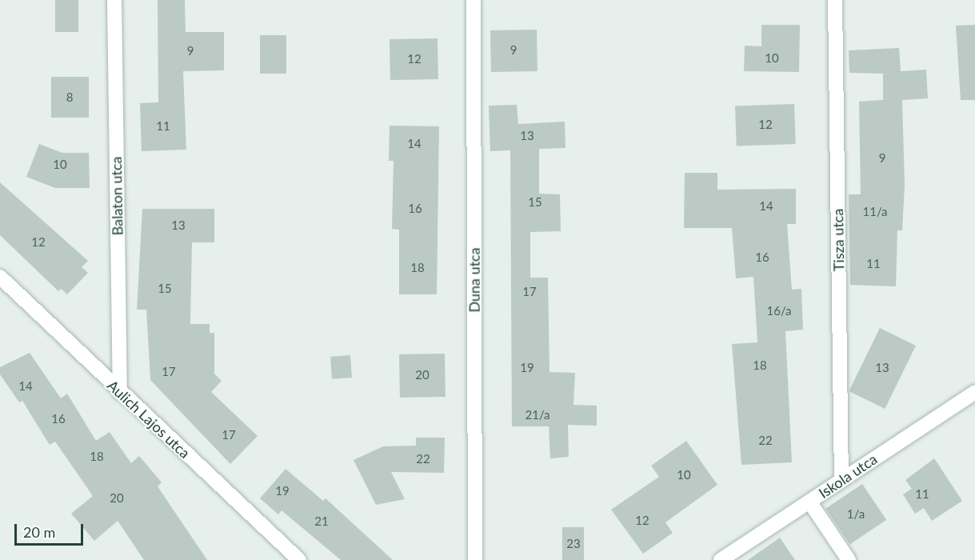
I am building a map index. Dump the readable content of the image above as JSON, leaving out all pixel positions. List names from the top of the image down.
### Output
{
  "streets": {
    "street": [
      "Balaton utca",
      "Tisza utca",
      "Duna utca",
      "Aulich Lajos utca",
      "Iskola utca"
    ]
  },
  "crossings": [
    ["Balaton utca", "Aulich Lajos utca"],
    ["Tisza utca", "Iskola utca"]
  ],
  "house_numbers": [
    "9",
    "9",
    "10",
    "12",
    "8",
    "12",
    "11",
    "13",
    "14",
    "9",
    "10",
    "15",
    "14",
    "16",
    "11/a",
    "13",
    "12",
    "16",
    "11",
    "18",
    "15",
    "17",
    "16/a",
    "18",
    "19",
    "13",
    "17",
    "20",
    "14",
    "21/a",
    "16",
    "17",
    "22",
    "18",
    "22",
    "10",
    "19",
    "11",
    "20",
    "1/a",
    "12",
    "21",
    "23"
  ],
  "scale_bar": "20 m"
}
